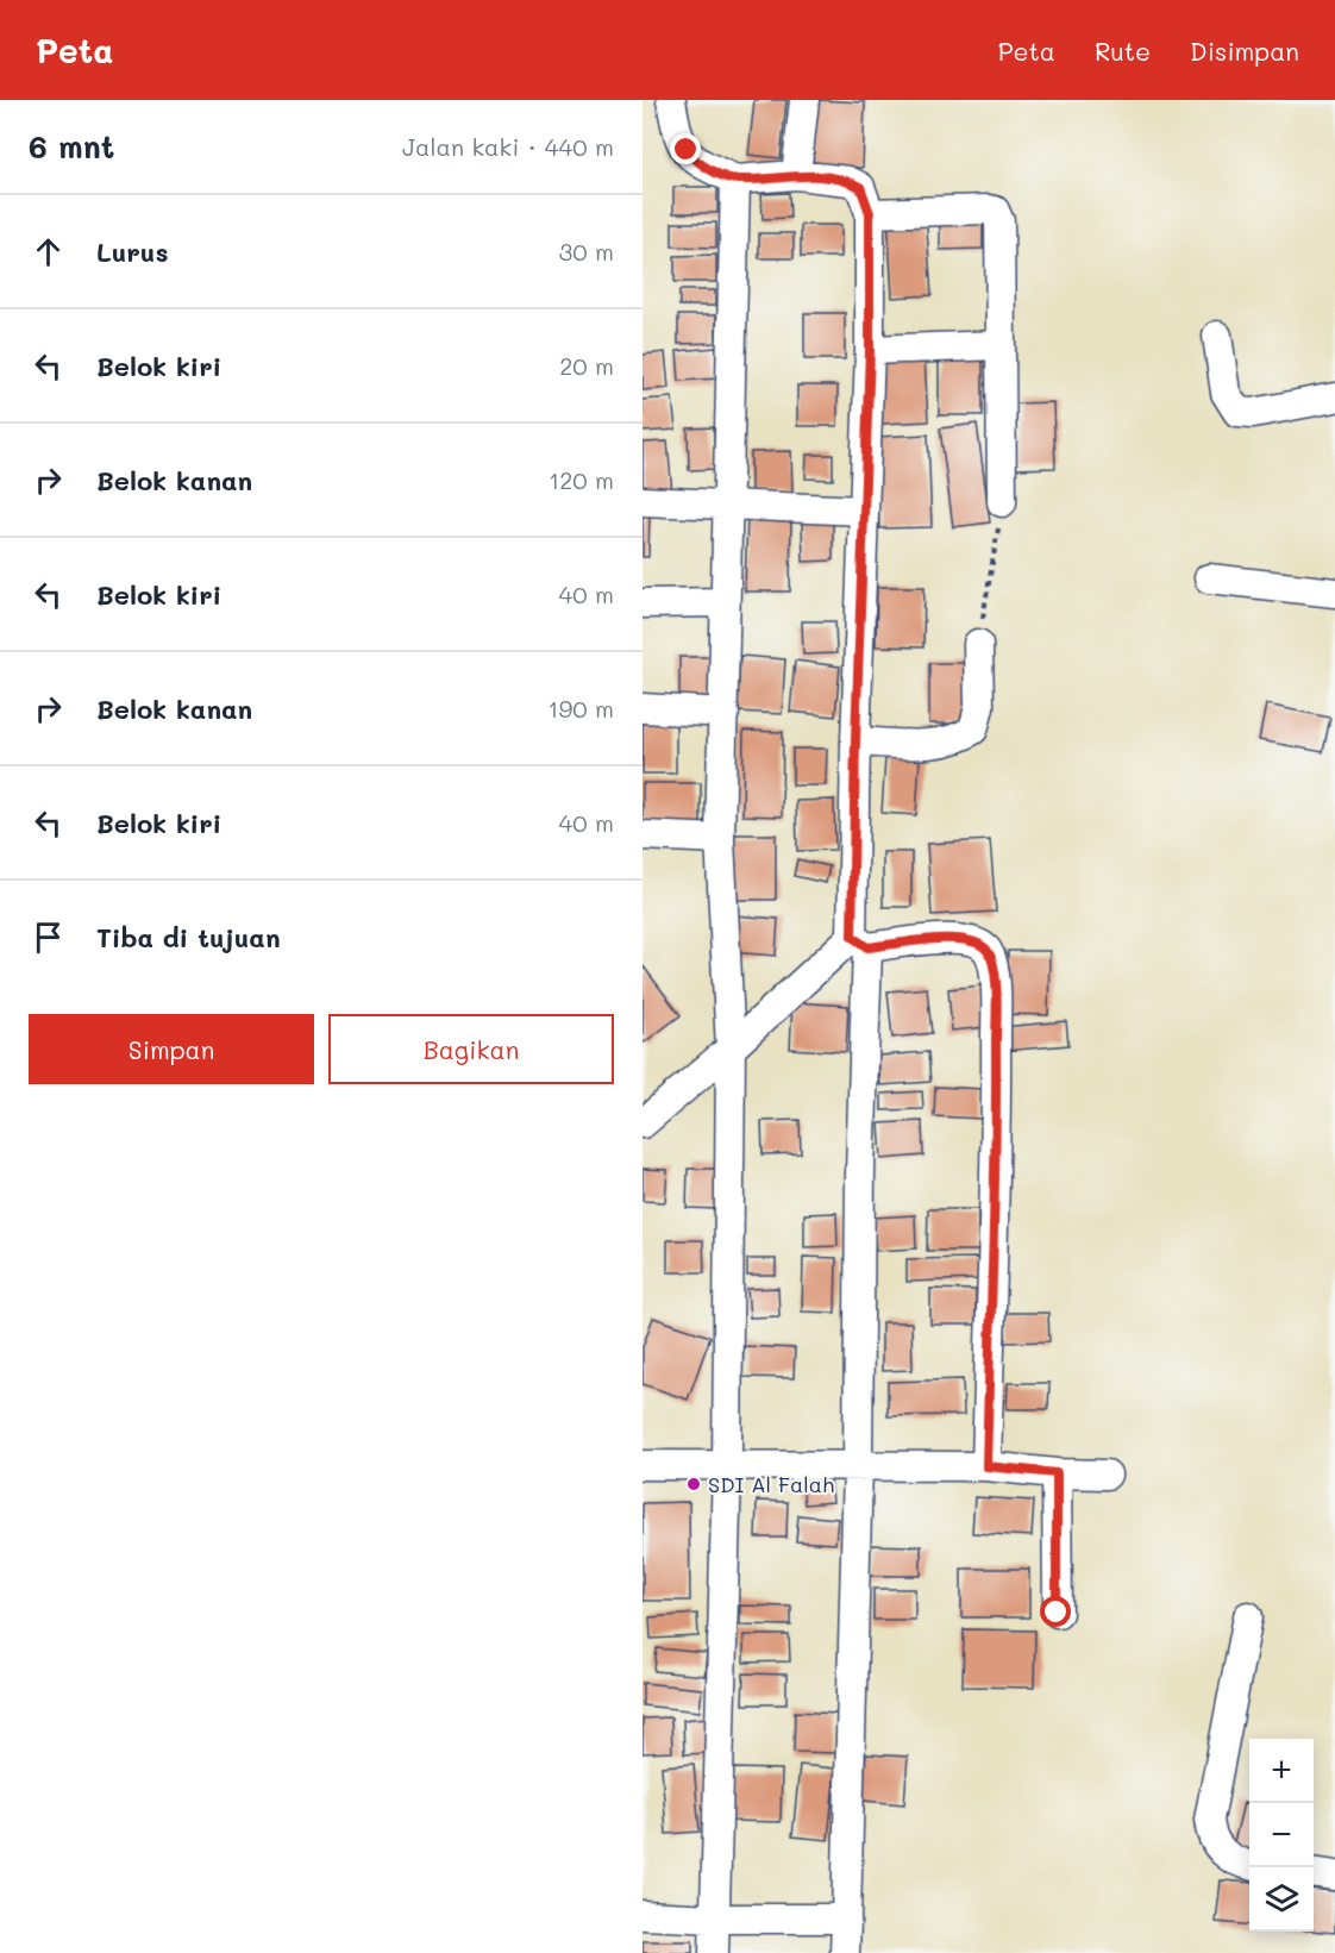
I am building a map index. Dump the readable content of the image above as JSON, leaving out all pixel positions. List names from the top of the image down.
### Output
{
  "places": ["SDI Al Falah"],
  "page": {
    "header": "Peta",
    "nav": ["Peta", "Rute", "Disimpan"],
    "heading": ["6 mnt", "Jalan kaki · 440 m"],
    "list": [
      ["Lurus", "30 m"],
      ["Belok kiri", "20 m"],
      ["Belok kanan", "120 m"],
      ["Belok kiri", "40 m"],
      ["Belok kanan", "190 m"],
      ["Belok kiri", "40 m"],
      "Tiba di tujuan"
    ],
    "buttons": ["Simpan", "Bagikan"],
    "map_buttons": ["+", "−"]
  }
}
